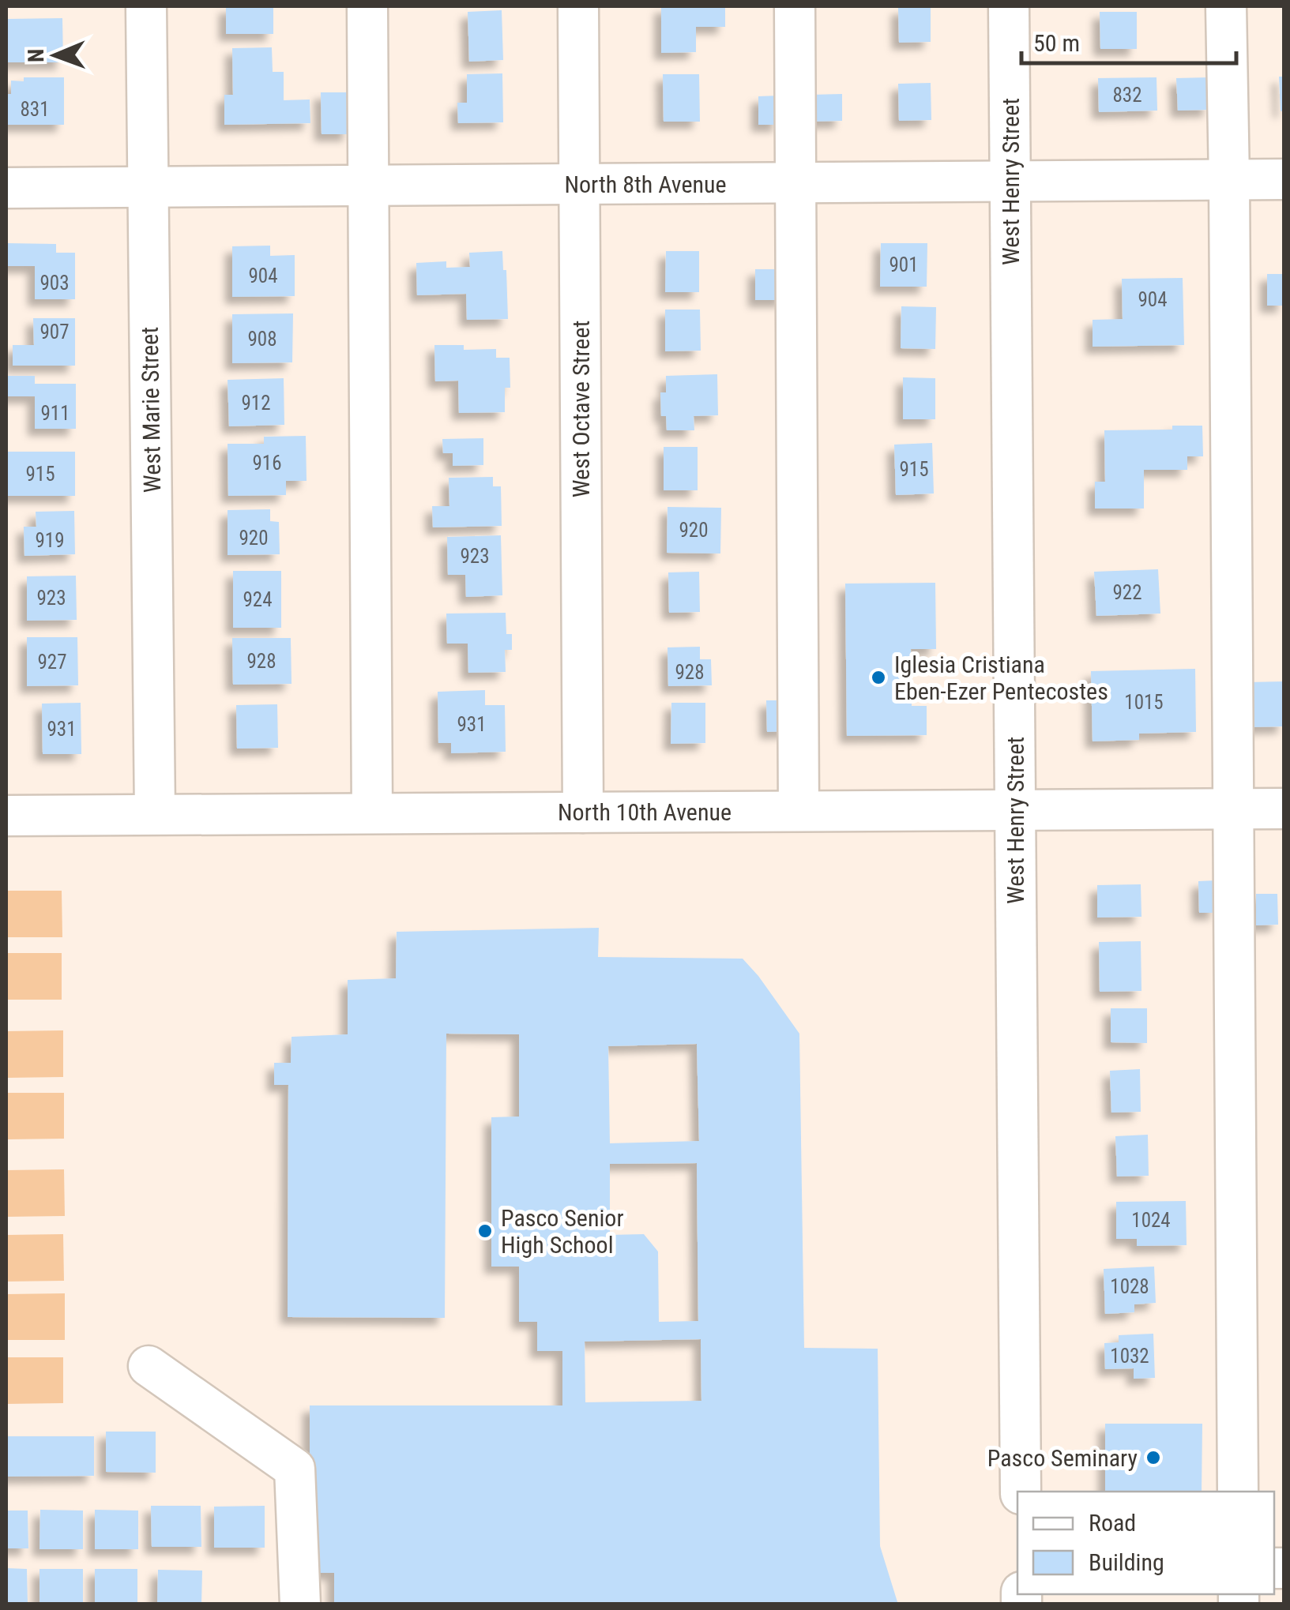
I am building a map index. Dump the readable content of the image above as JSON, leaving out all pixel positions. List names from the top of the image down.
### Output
{
  "streets": {
    "street": [
      "West Henry Street",
      "North 8th Avenue",
      "West Octave Street",
      "West Marie Street",
      "North 10th Avenue"
    ]
  },
  "crossings": [
    ["West Henry Street", "North 8th Avenue"],
    ["West Henry Street", "North 10th Avenue"],
    ["North 8th Avenue", "West Octave Street"],
    ["North 8th Avenue", "West Marie Street"],
    ["West Octave Street", "North 10th Avenue"],
    ["West Marie Street", "North 10th Avenue"]
  ],
  "places": ["Iglesia Cristiana Eben-Ezer Pentecostes", "Pasco Senior High School", "Pasco Seminary"],
  "house_numbers": [
    "832",
    "831",
    "901",
    "904",
    "903",
    "904",
    "907",
    "908",
    "912",
    "911",
    "916",
    "915",
    "915",
    "920",
    "920",
    "919",
    "923",
    "922",
    "923",
    "924",
    "928",
    "927",
    "928",
    "1015",
    "931",
    "931",
    "1024",
    "1028",
    "1032"
  ],
  "legend": ["Road", "Building"],
  "scale_bar": "50 m",
  "north": "left"
}
